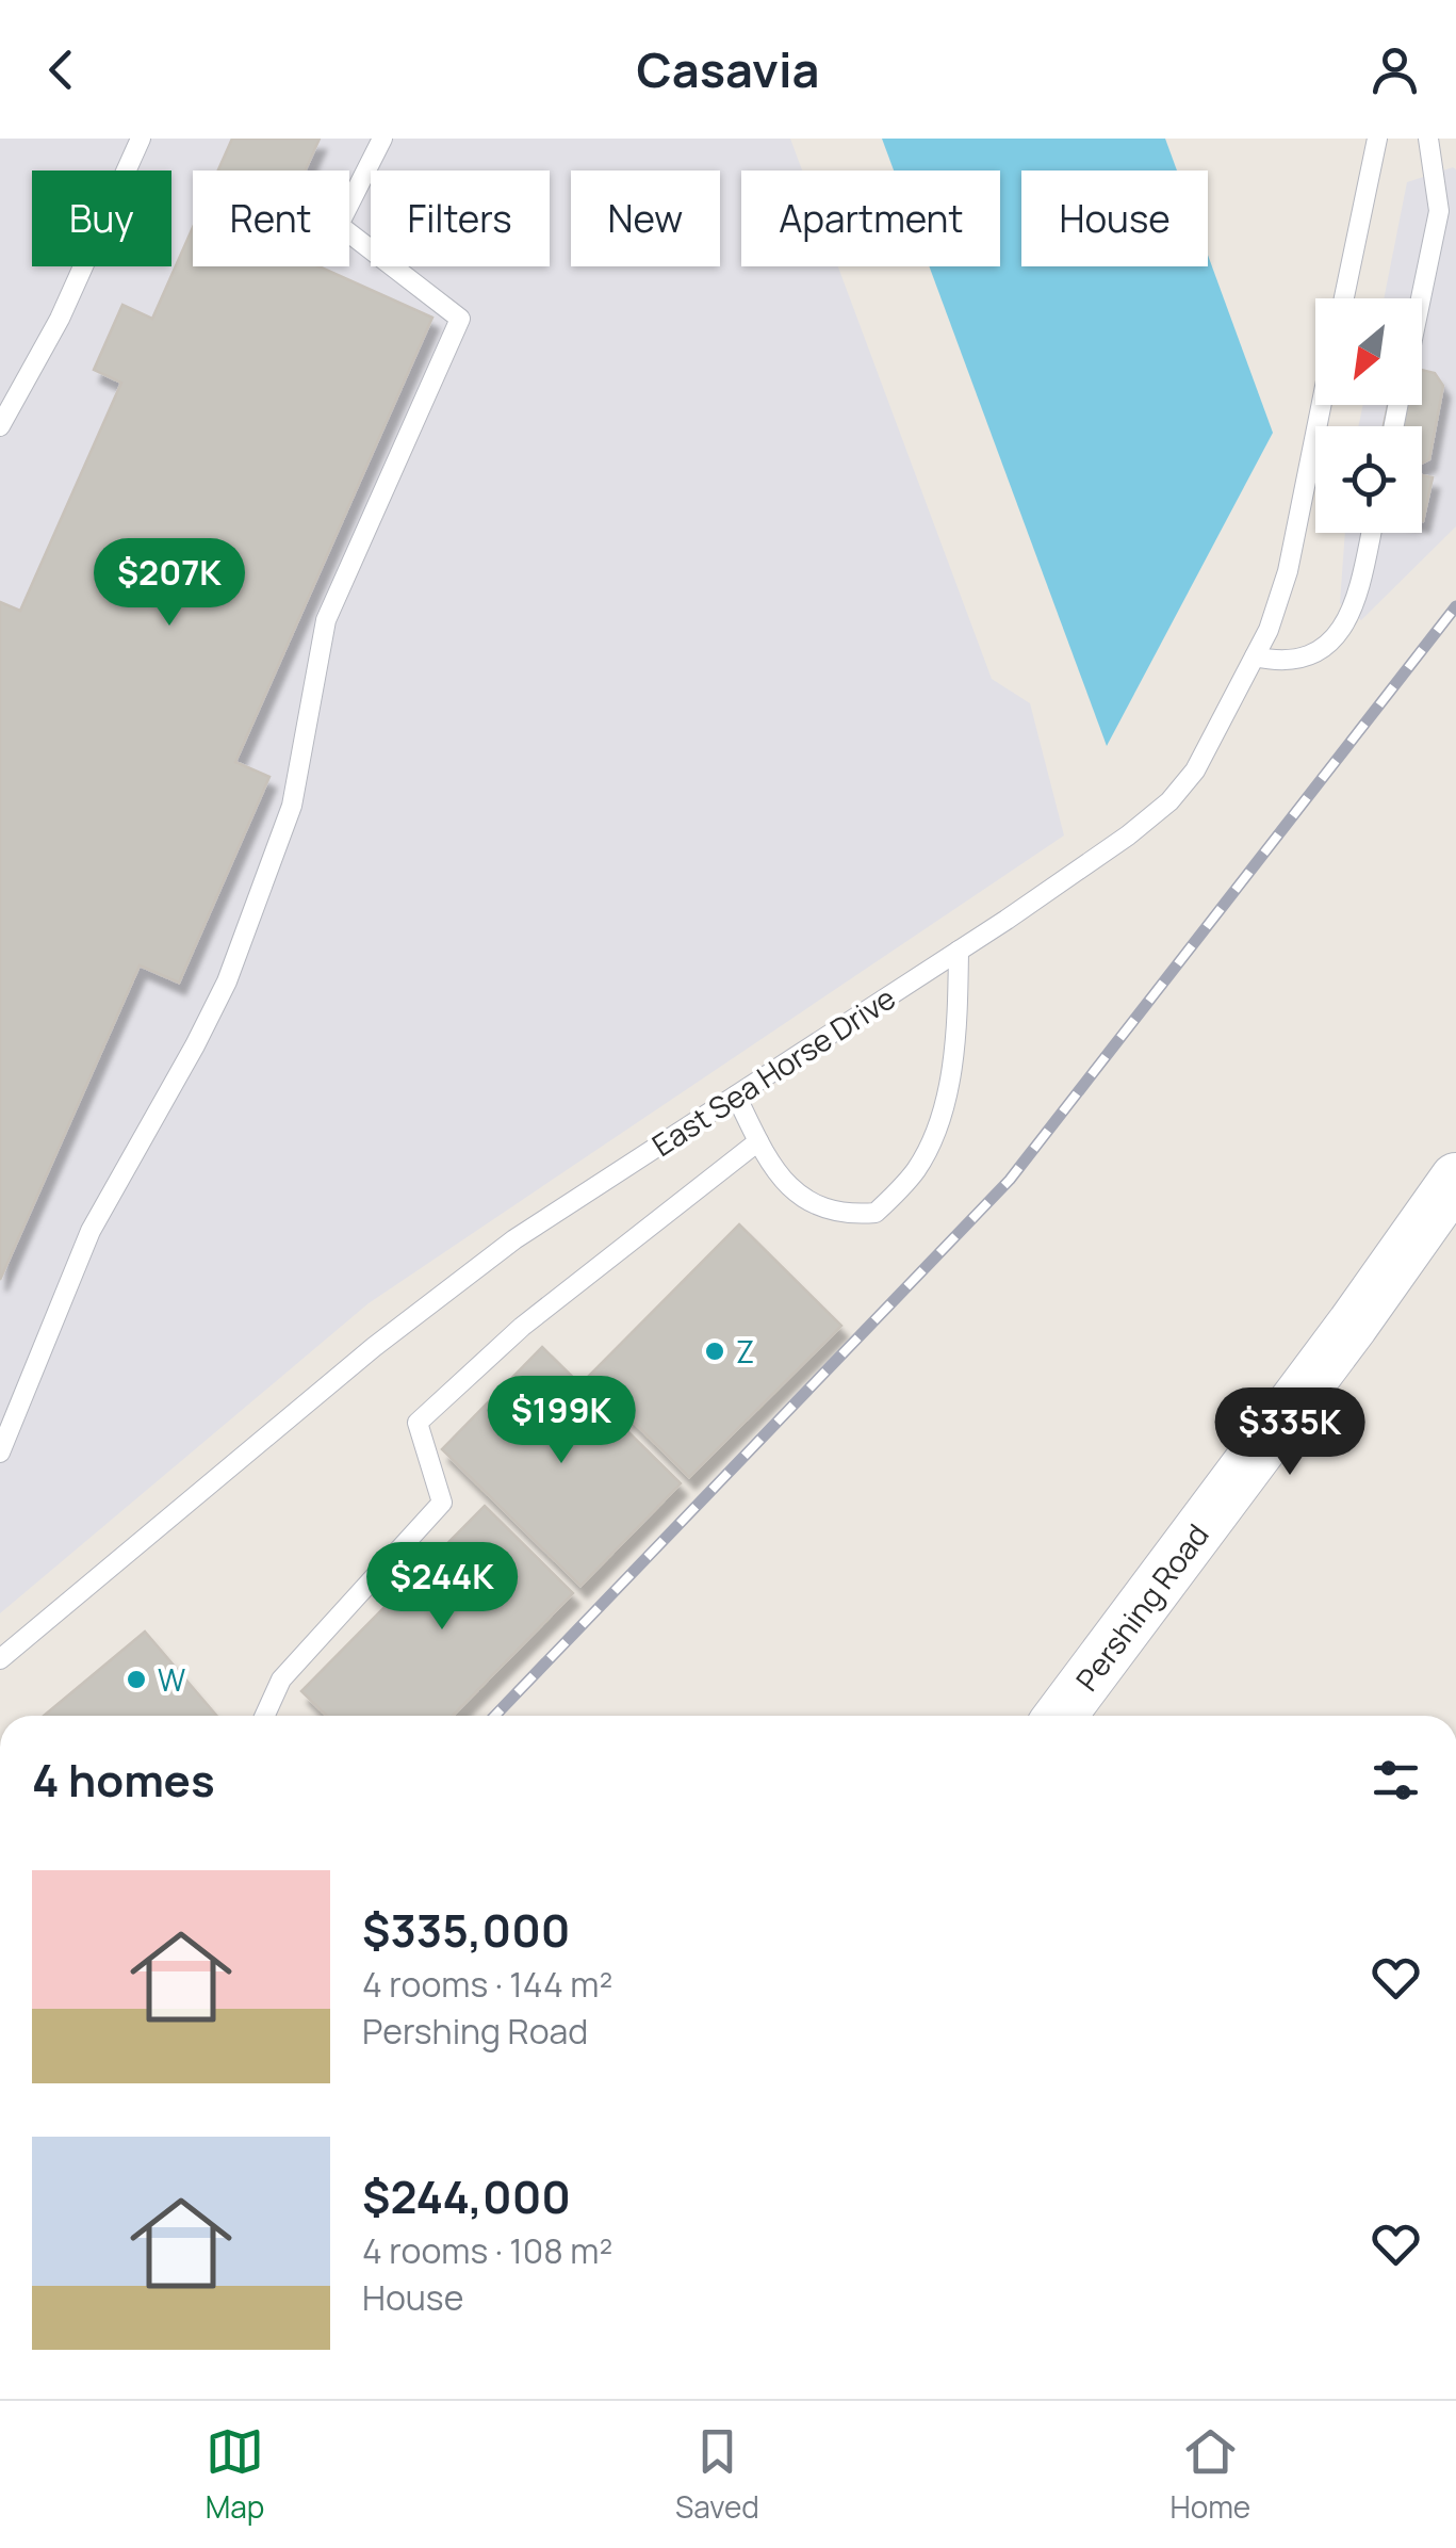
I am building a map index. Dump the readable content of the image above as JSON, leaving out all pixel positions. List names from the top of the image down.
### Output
{
  "streets": {
    "street": ["Pershing Road"],
    "lane": ["East Sea Horse Drive"]
  },
  "places": ["Z", "W"],
  "north": "bottom left",
  "page": {
    "header": "Casavia",
    "chip": [
      "Buy",
      "Rent",
      "Filters",
      "New",
      "Apartment",
      "House"
    ],
    "price": [
      "$207K",
      "$199K",
      "$335K",
      "$244K"
    ],
    "heading": "4 homes",
    "list": [
      {
        "name": "$335,000",
        "note": "4 rooms · 144 m² · Pershing Road"
      },
      {
        "name": "$244,000",
        "note": "4 rooms · 108 m² · House"
      }
    ],
    "tabs": ["Map", "Saved", "Home"]
  }
}
